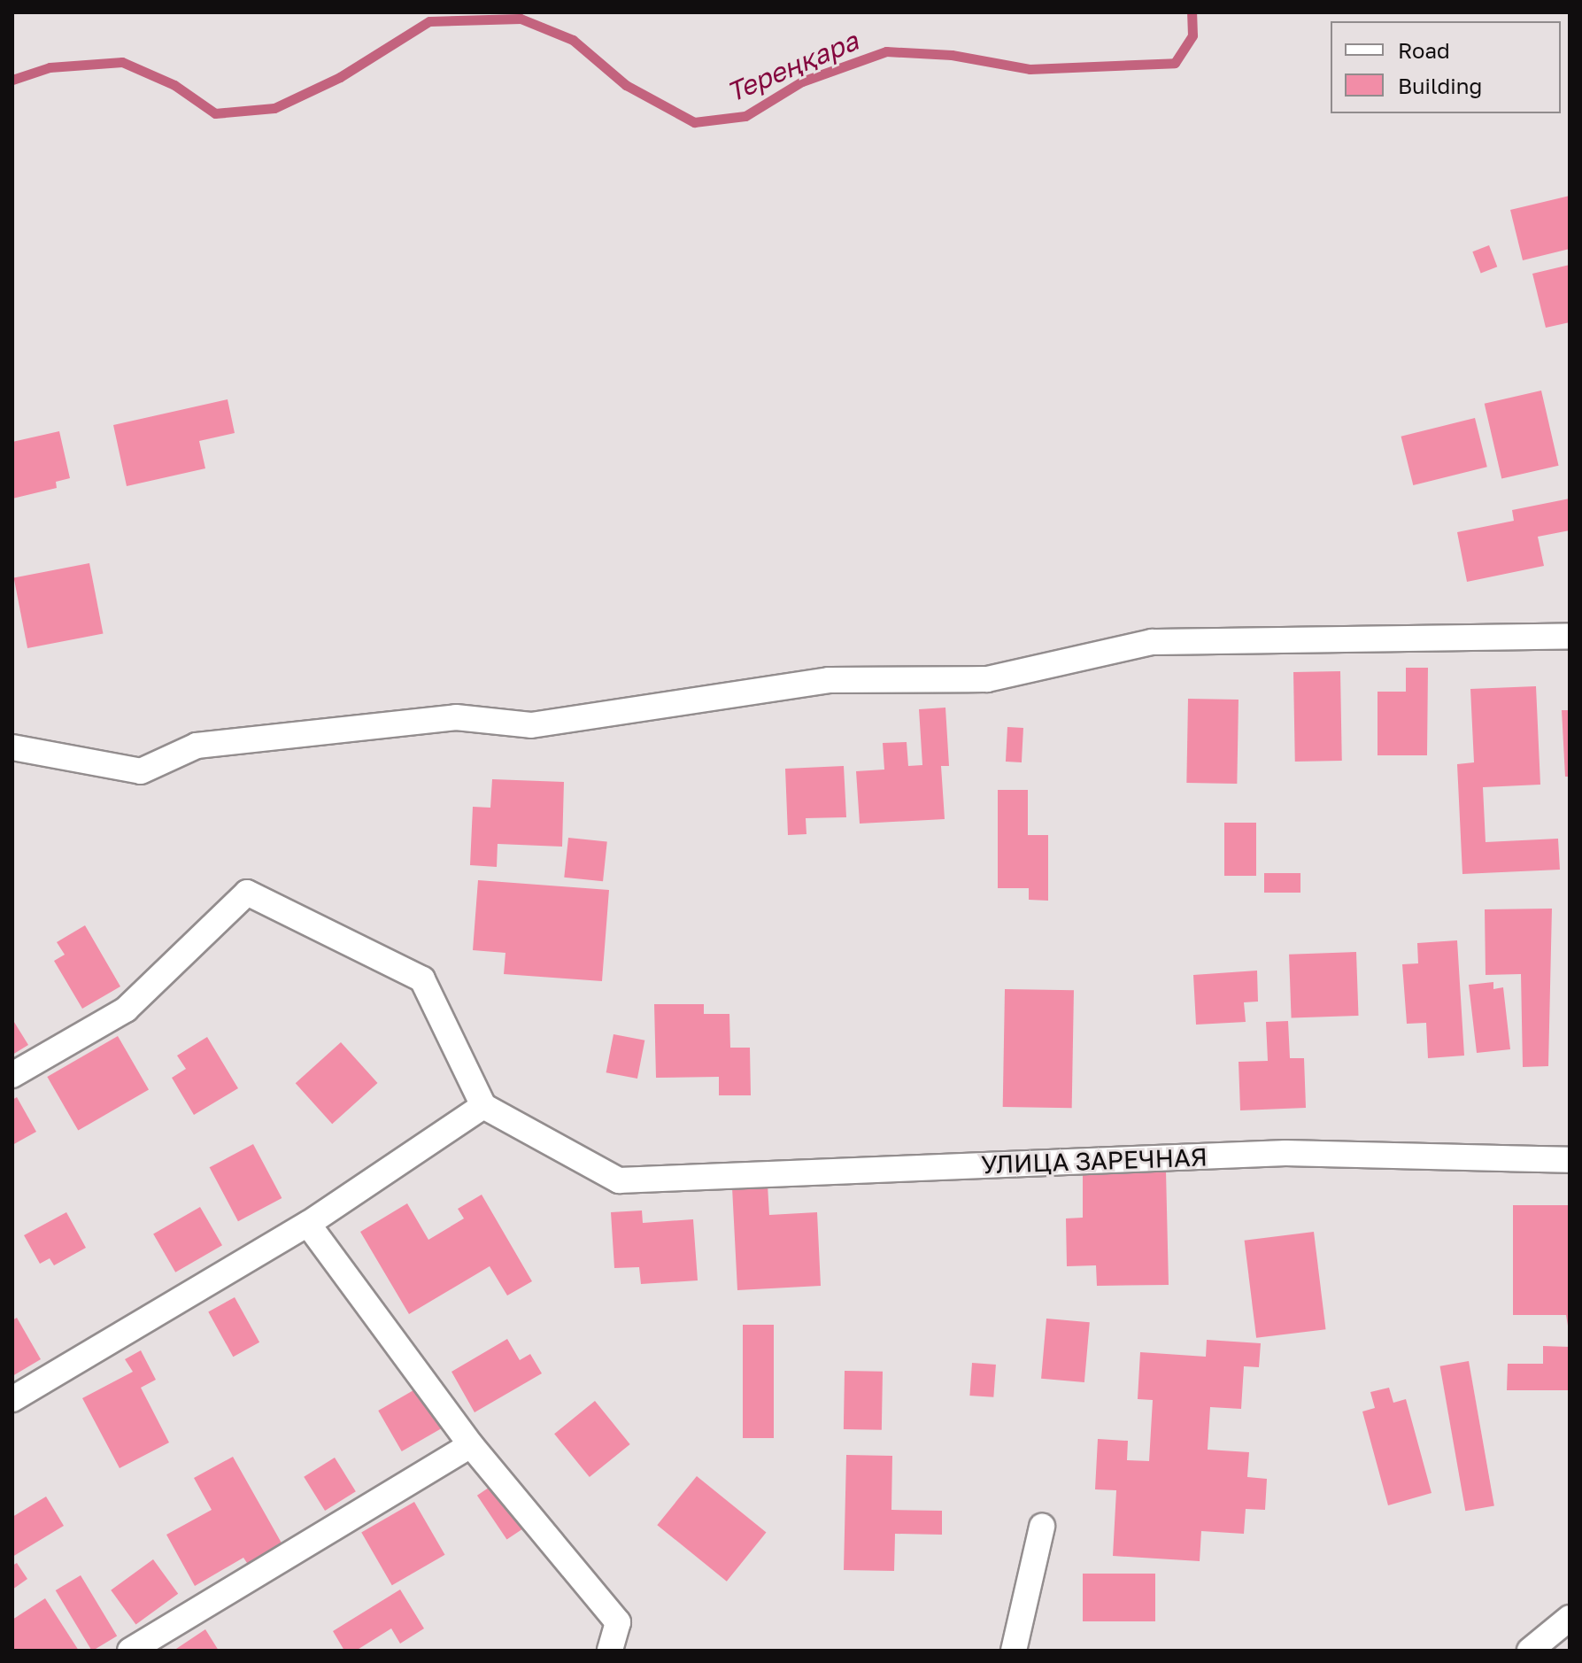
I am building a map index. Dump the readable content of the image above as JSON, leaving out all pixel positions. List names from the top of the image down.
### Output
{
  "streets": {
    "street": ["УЛИЦА ЗАРЕЧНАЯ"]
  },
  "water": ["Тереңқара"],
  "legend": ["Road", "Building"]
}
